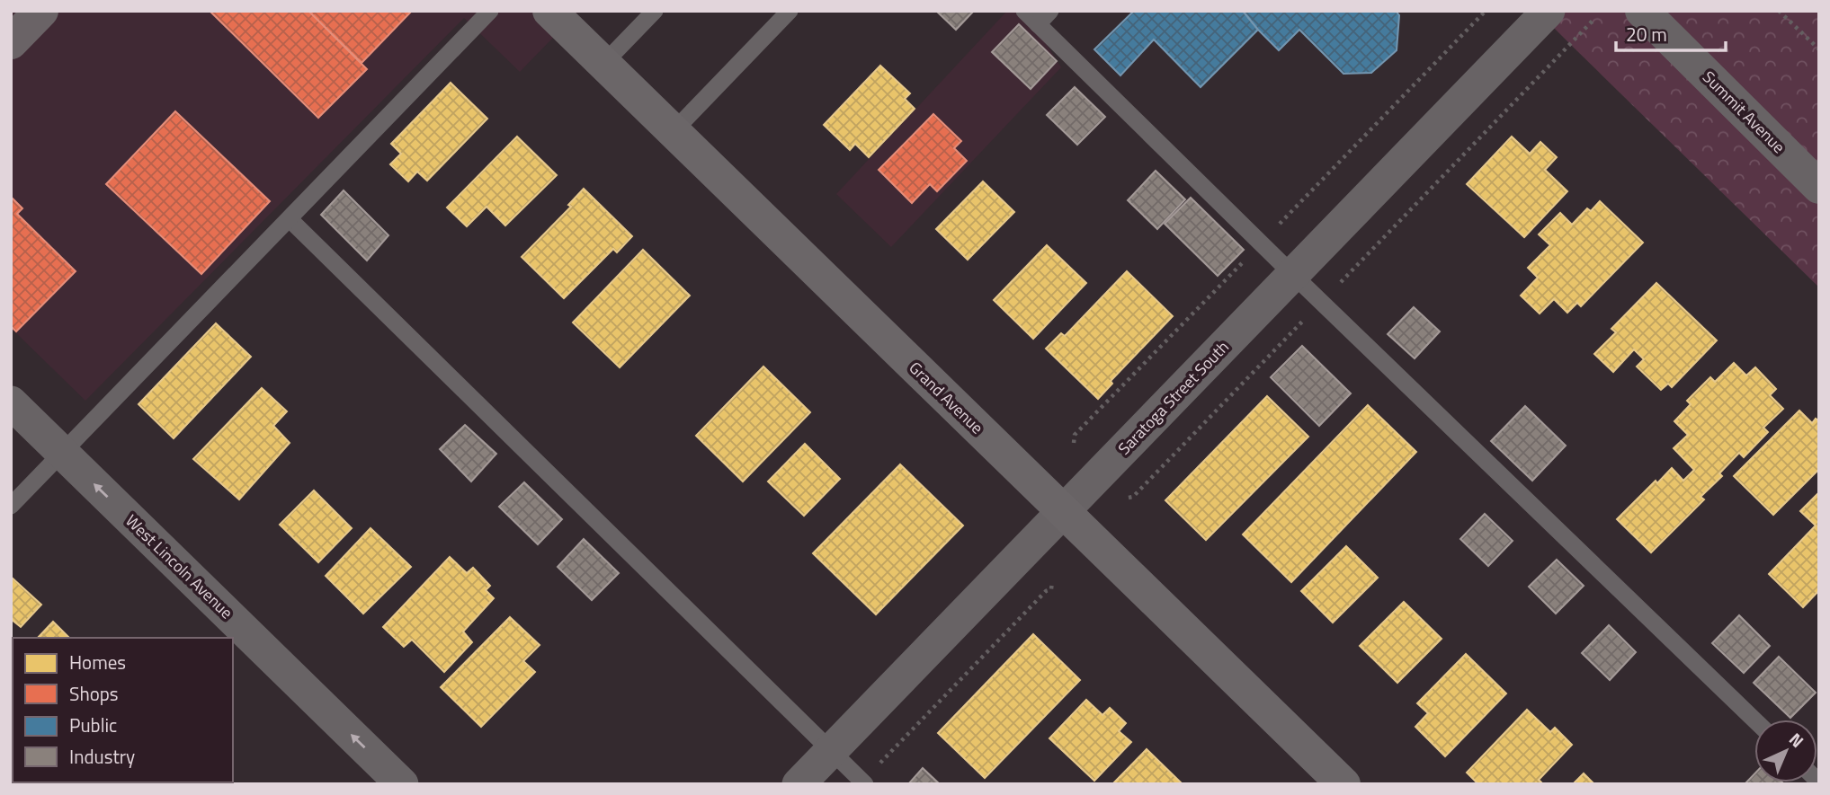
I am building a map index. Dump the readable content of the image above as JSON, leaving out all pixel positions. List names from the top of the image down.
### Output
{
  "streets": {
    "main road": ["Grand Avenue"],
    "street": ["Summit Avenue", "Saratoga Street South", "West Lincoln Avenue"]
  },
  "crossings": [
    ["Grand Avenue", "Saratoga Street South"]
  ],
  "one_way": ["West Lincoln Avenue"],
  "legend": [
    "Homes",
    "Shops",
    "Public",
    "Industry"
  ],
  "scale_bar": "20 m",
  "north": "top right"
}
